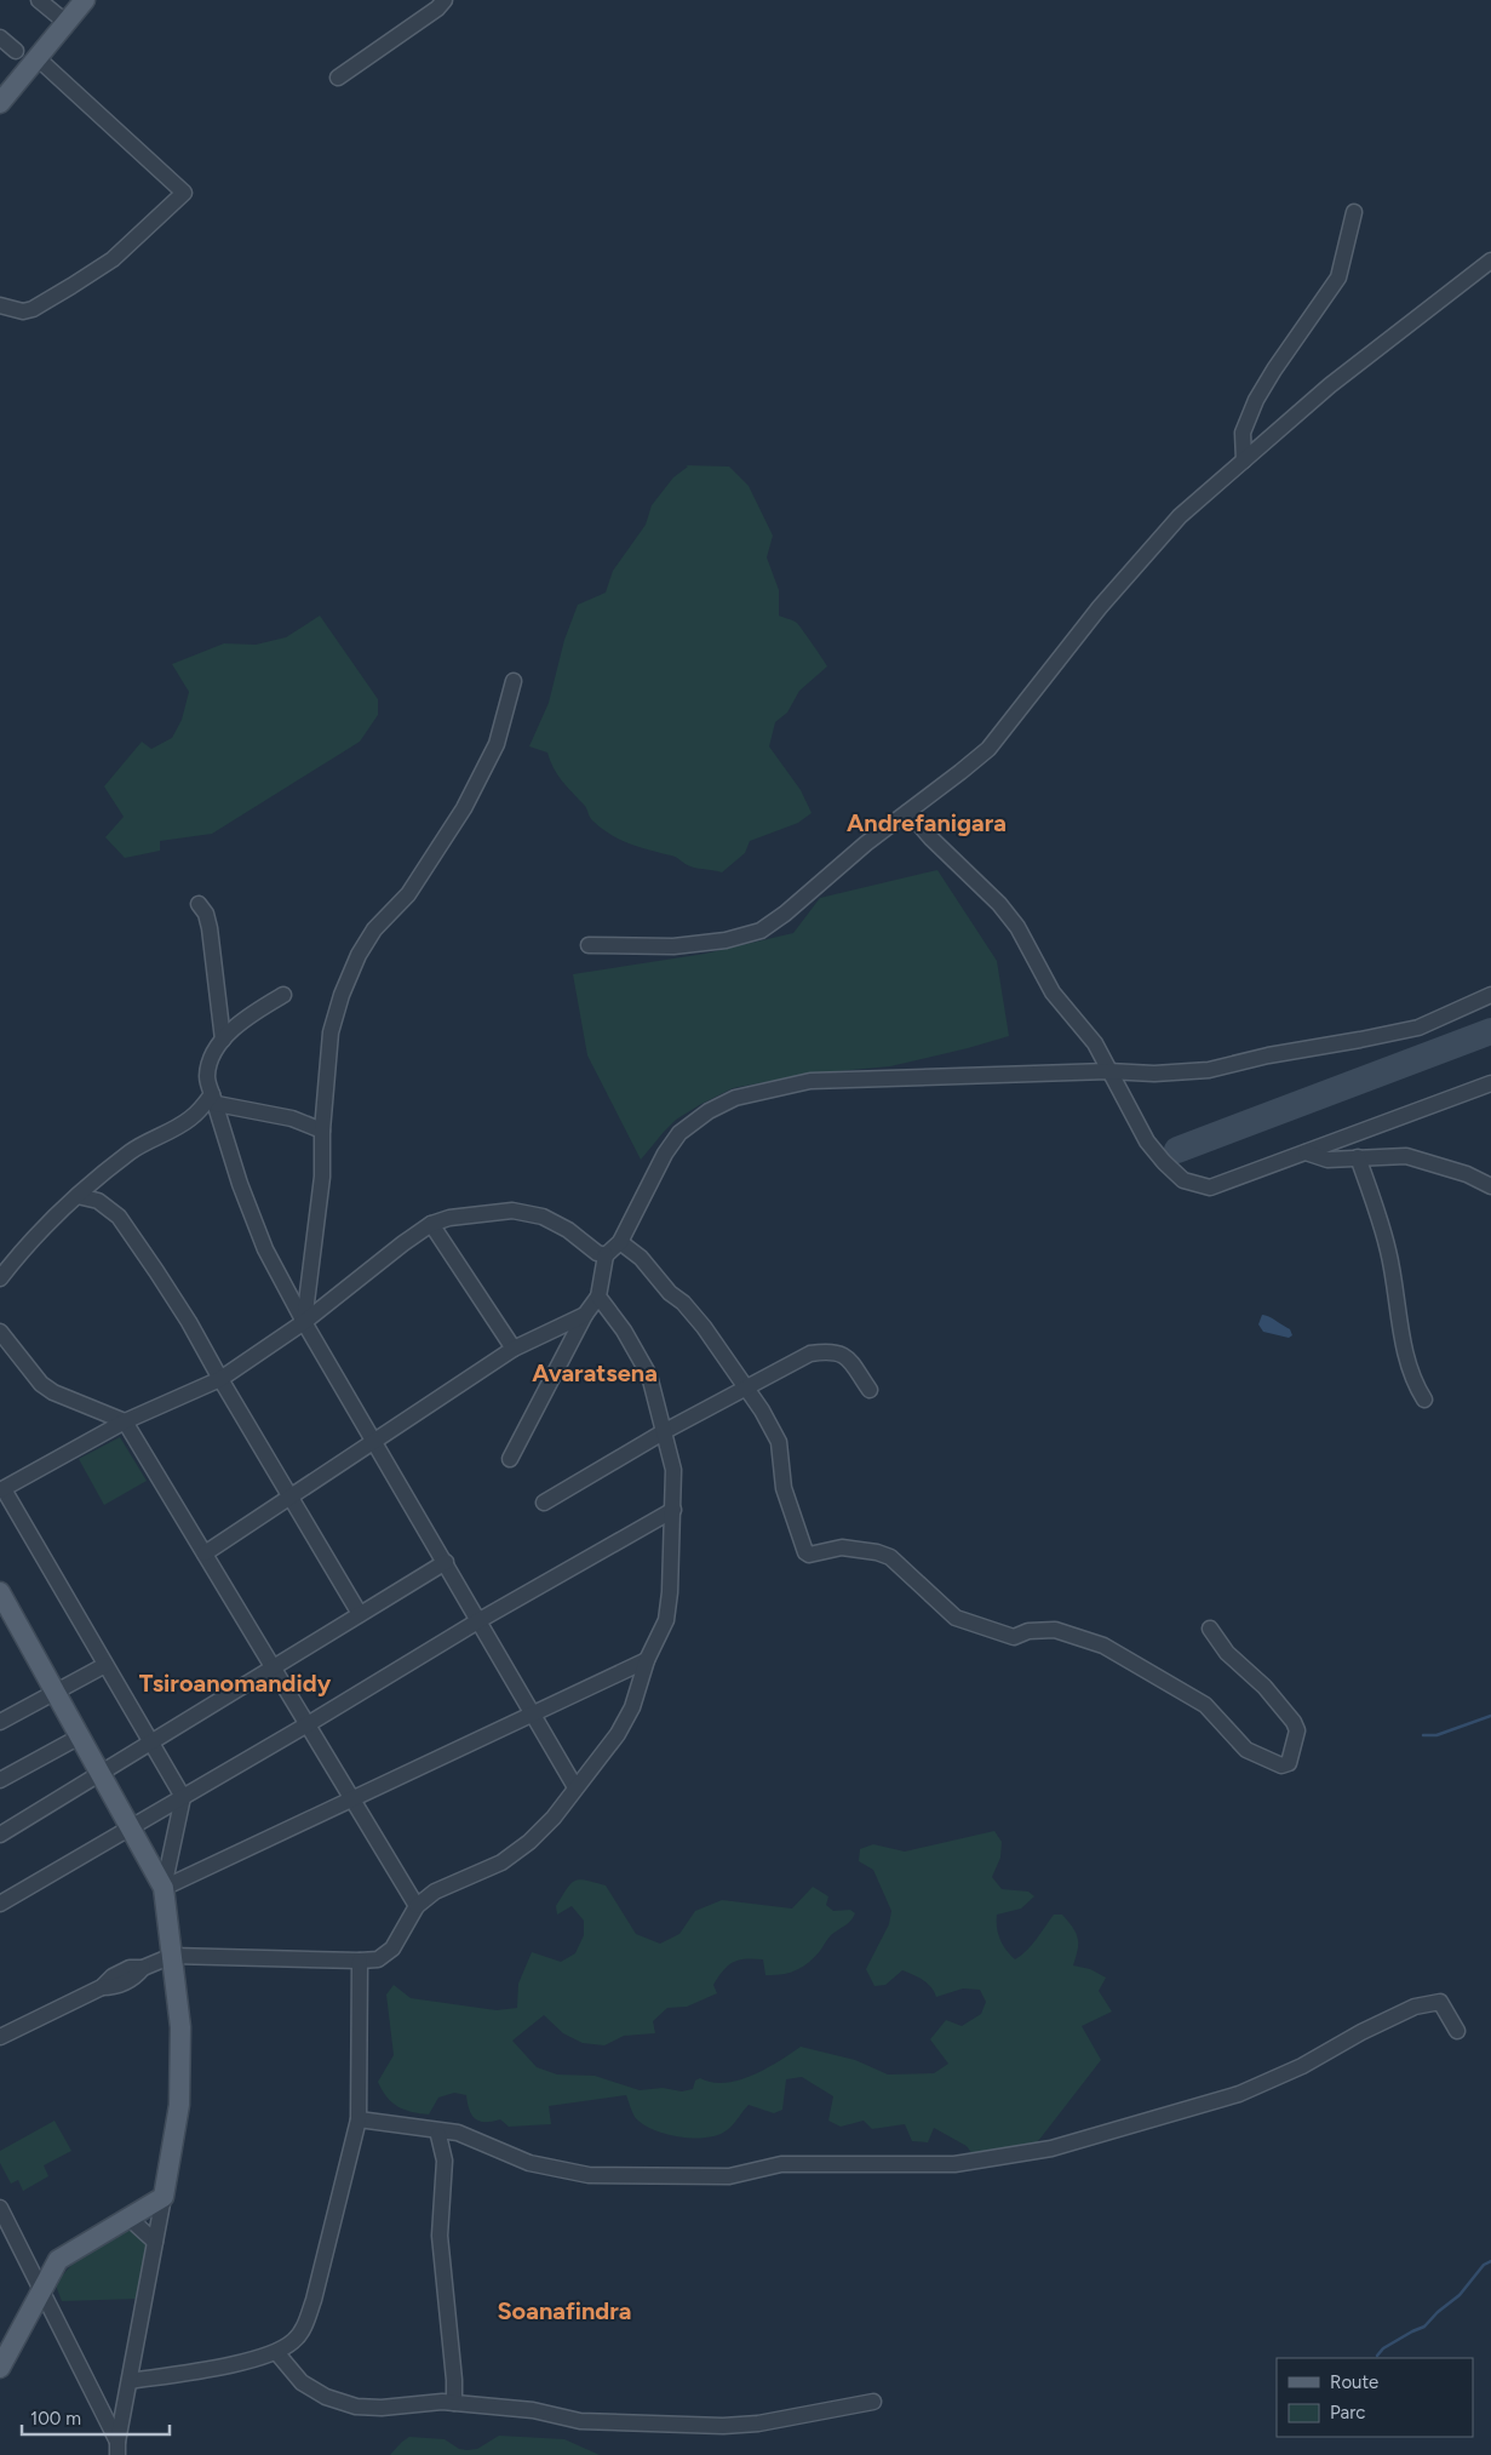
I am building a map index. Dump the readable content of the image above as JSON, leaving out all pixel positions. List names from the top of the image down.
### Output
{
  "districts": [
    "Andrefanigara",
    "Avaratsena",
    "Tsiroanomandidy",
    "Soanafindra"
  ],
  "legend": ["Route", "Parc"],
  "scale_bar": "100 m"
}
